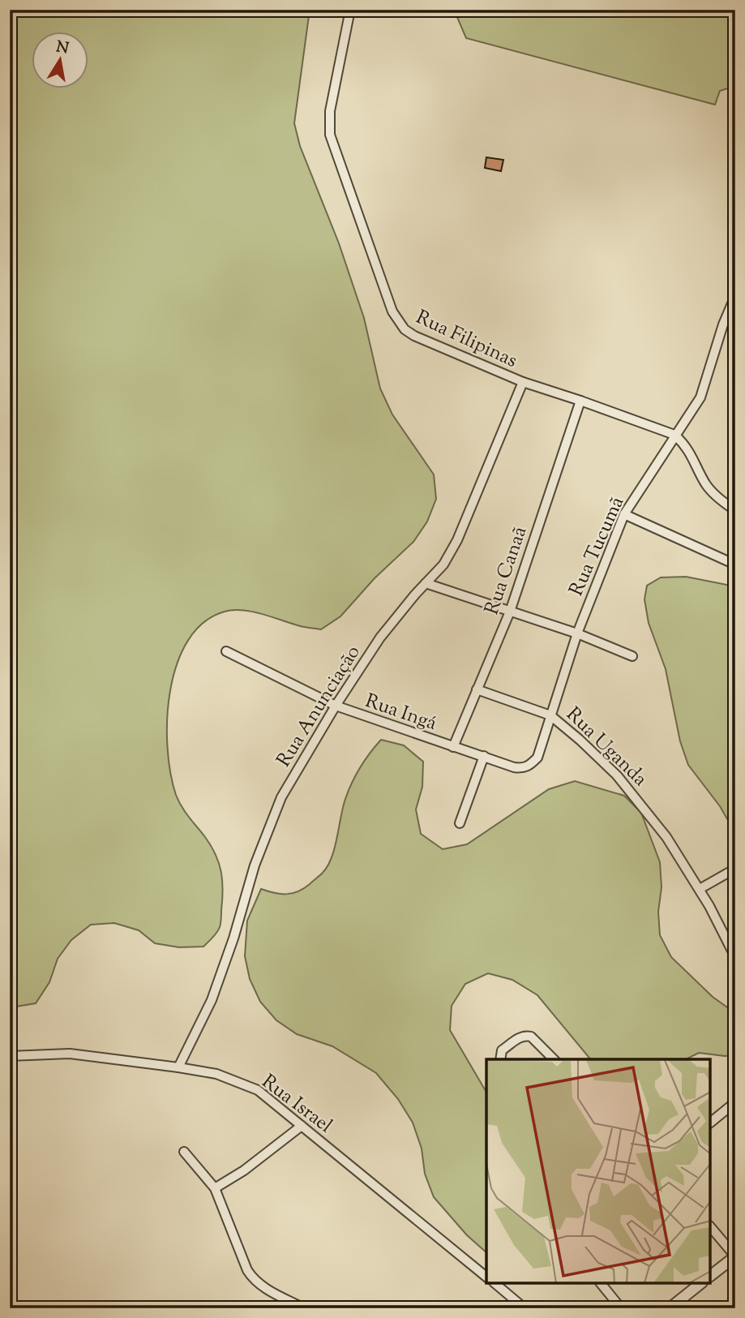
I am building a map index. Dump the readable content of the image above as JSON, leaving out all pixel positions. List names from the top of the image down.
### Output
{
  "streets": {
    "street": [
      "Rua Filipinas",
      "Rua Tucumã",
      "Rua Canaã",
      "Rua Anunciação",
      "Rua Ingá",
      "Rua Uganda",
      "Rua Israel"
    ]
  },
  "crossings": [
    ["Rua Filipinas", "Rua Tucumã"],
    ["Rua Filipinas", "Rua Canaã"],
    ["Rua Filipinas", "Rua Anunciação"],
    ["Rua Tucumã", "Rua Ingá"],
    ["Rua Tucumã", "Rua Uganda"],
    ["Rua Canaã", "Rua Ingá"],
    ["Rua Canaã", "Rua Uganda"],
    ["Rua Anunciação", "Rua Ingá"],
    ["Rua Anunciação", "Rua Israel"]
  ],
  "north": "top"
}
